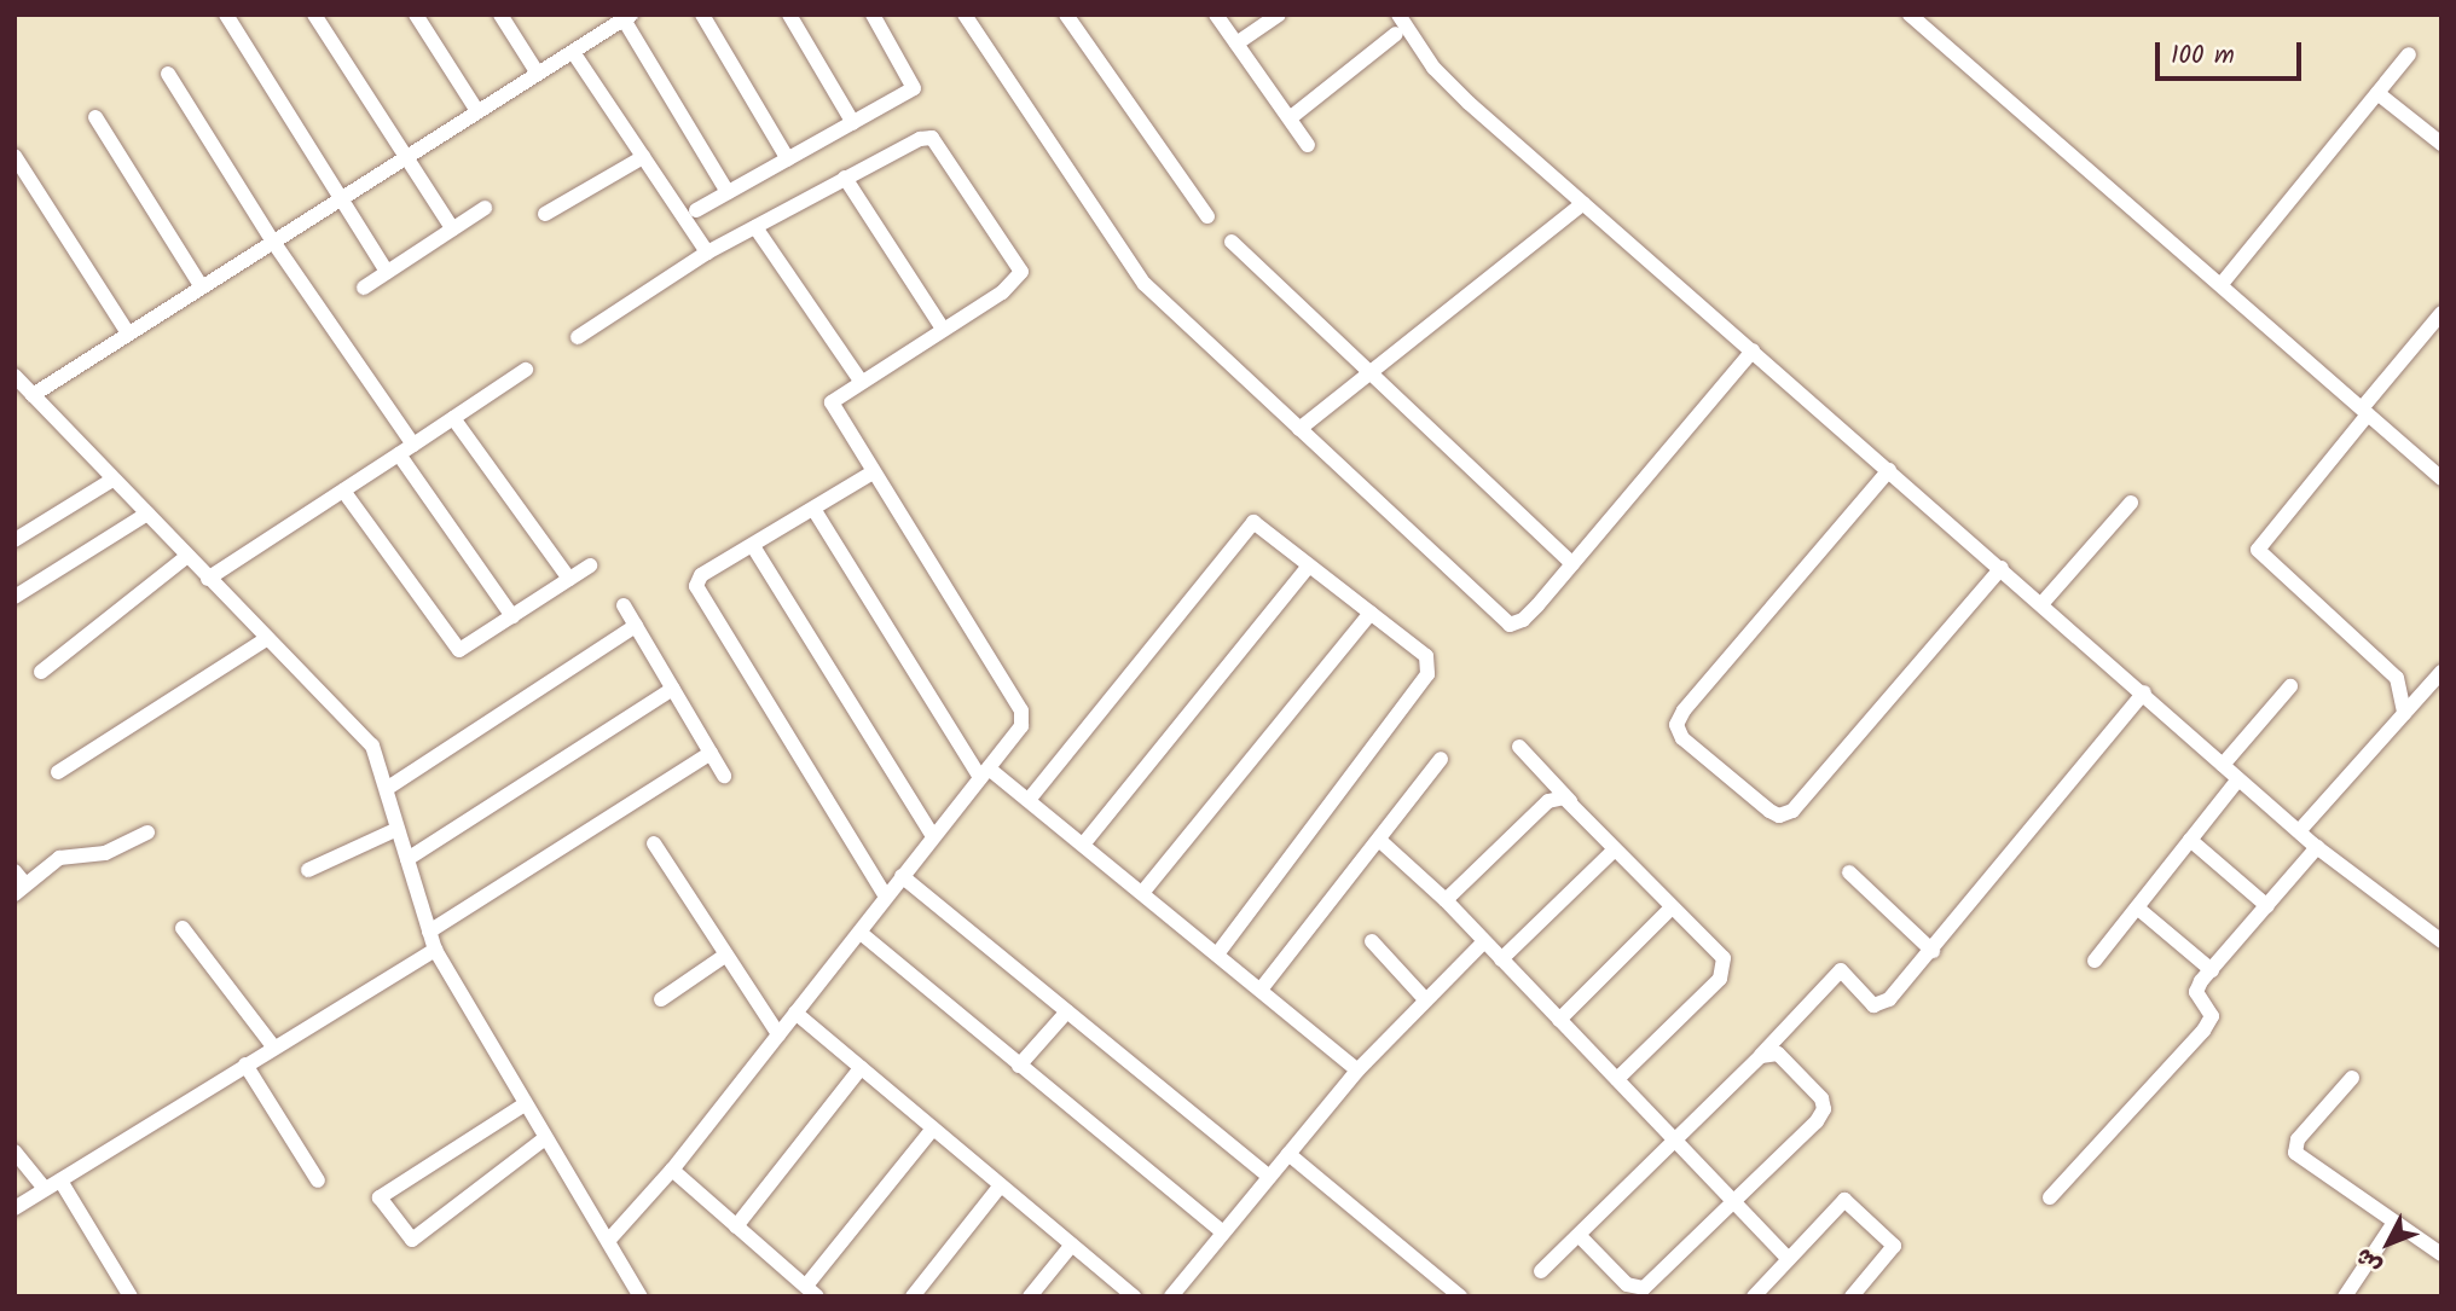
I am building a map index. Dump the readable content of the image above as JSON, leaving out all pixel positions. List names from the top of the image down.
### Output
{
  "scale_bar": "100 m",
  "north": "bottom left"
}
